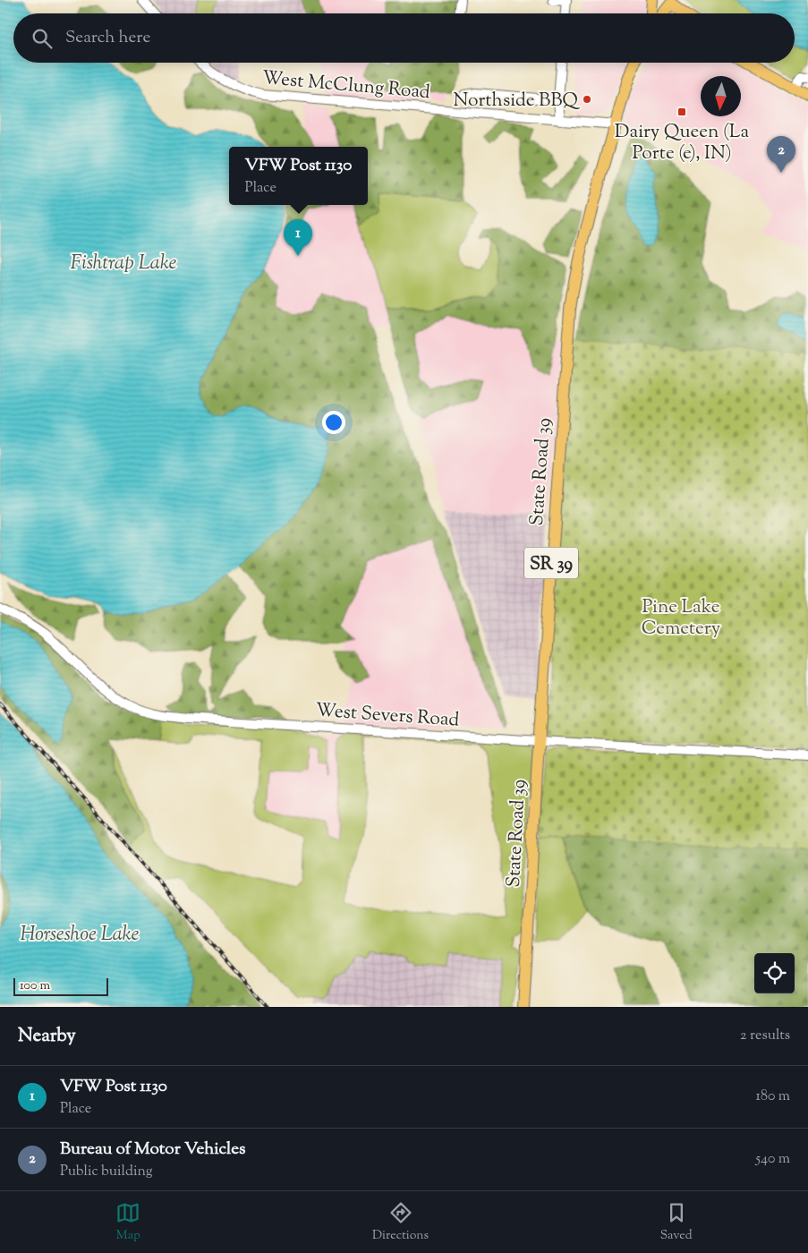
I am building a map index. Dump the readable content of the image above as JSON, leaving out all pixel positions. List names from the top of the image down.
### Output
{
  "streets": {
    "main road": ["State Road 39", "SR 39"],
    "street": ["West McClung Road", "West Severs Road"]
  },
  "crossings": [
    ["West McClung Road", "State Road 39"],
    ["State Road 39", "West Severs Road"]
  ],
  "water": ["Fishtrap Lake", "Horseshoe Lake"],
  "parks": ["Pine Lake Cemetery"],
  "places": {
    "other": ["Northside BBQ"],
    "transit": ["Dairy Queen (La Porte (e), IN)"]
  },
  "scale_bar": "100 m",
  "north": "bottom",
  "page": {
    "search": "Search here",
    "pins": ["2", "1"],
    "popup": ["VFW Post 1130", "Place"],
    "scale": "100 m",
    "heading": ["Nearby", "2 results"],
    "list": [
      {
        "mark": "1",
        "name": "VFW Post 1130",
        "note": "Place",
        "value": "180 m"
      },
      {
        "mark": "2",
        "name": "Bureau of Motor Vehicles",
        "note": "Public building",
        "value": "540 m"
      }
    ],
    "nav": ["Map", "Directions", "Saved"]
  }
}
